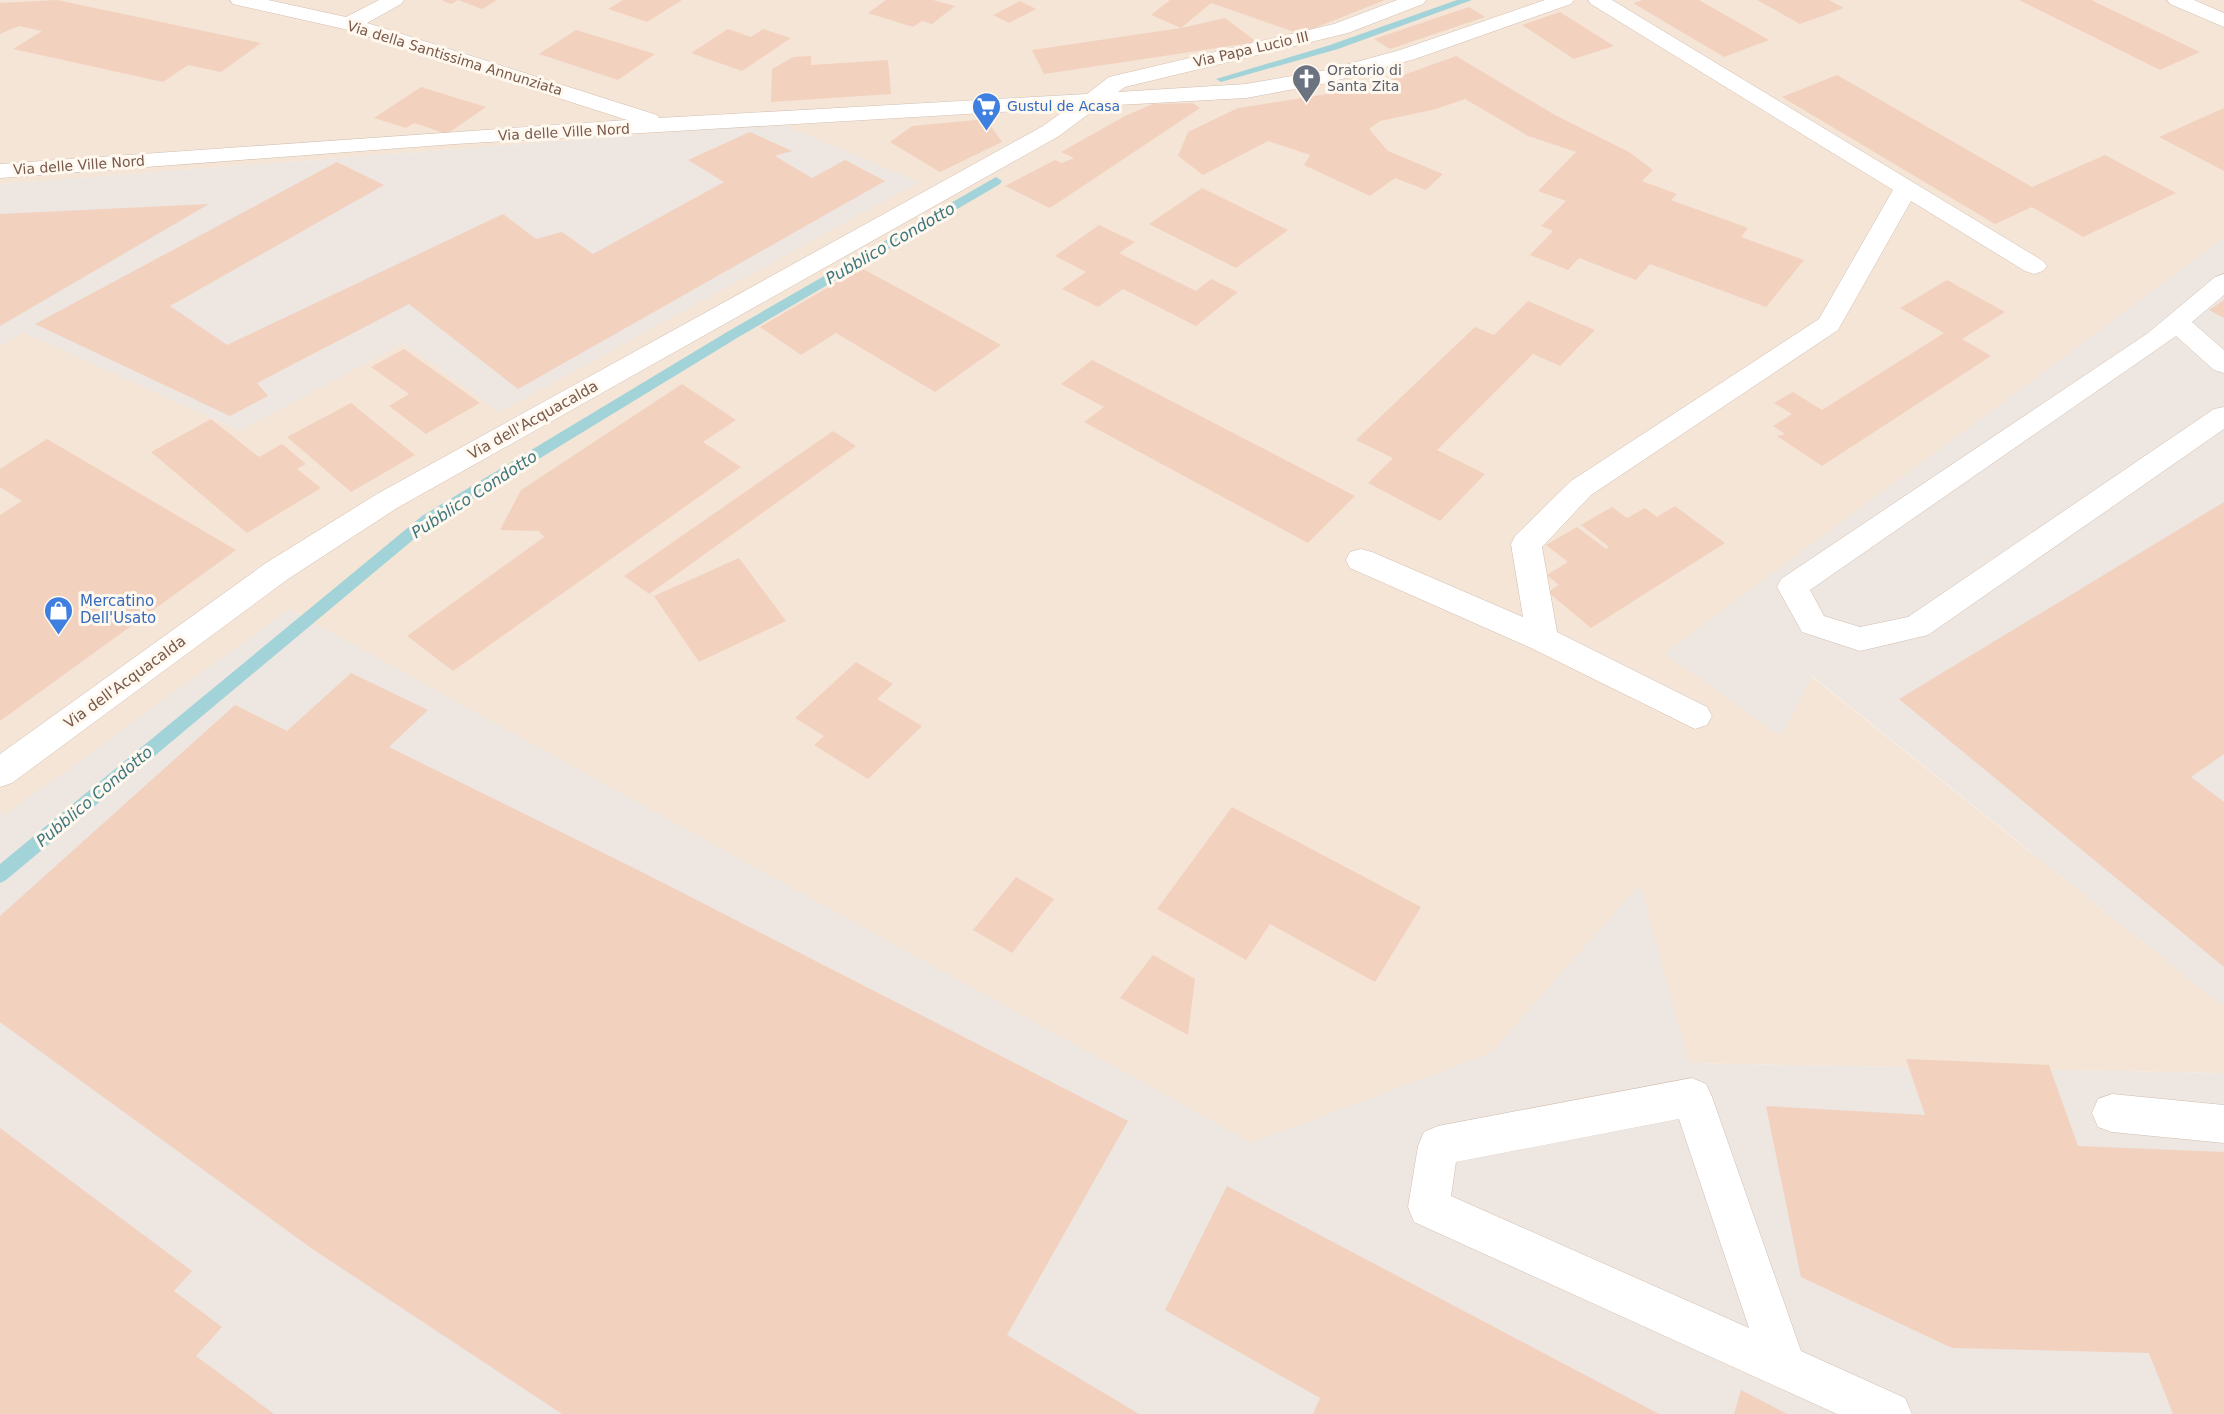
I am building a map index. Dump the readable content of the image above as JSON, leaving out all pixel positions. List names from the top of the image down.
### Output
{
  "streets": {
    "street": [
      "Via Papa Lucio III",
      "Via della Santissima Annunziata",
      "Via delle Ville Nord",
      "Via dell'Acquacalda"
    ]
  },
  "crossings": [
    ["Via Papa Lucio III", "Via delle Ville Nord"],
    ["Via Papa Lucio III", "Via dell'Acquacalda"],
    ["Via della Santissima Annunziata", "Via delle Ville Nord"],
    ["Via delle Ville Nord", "Via dell'Acquacalda"]
  ],
  "water": ["Pubblico Condotto"],
  "places": {
    "church": ["Oratorio di Santa Zita"],
    "supermarket": ["Gustul de Acasa"],
    "shop": ["Mercatino Dell'Usato"]
  }
}
